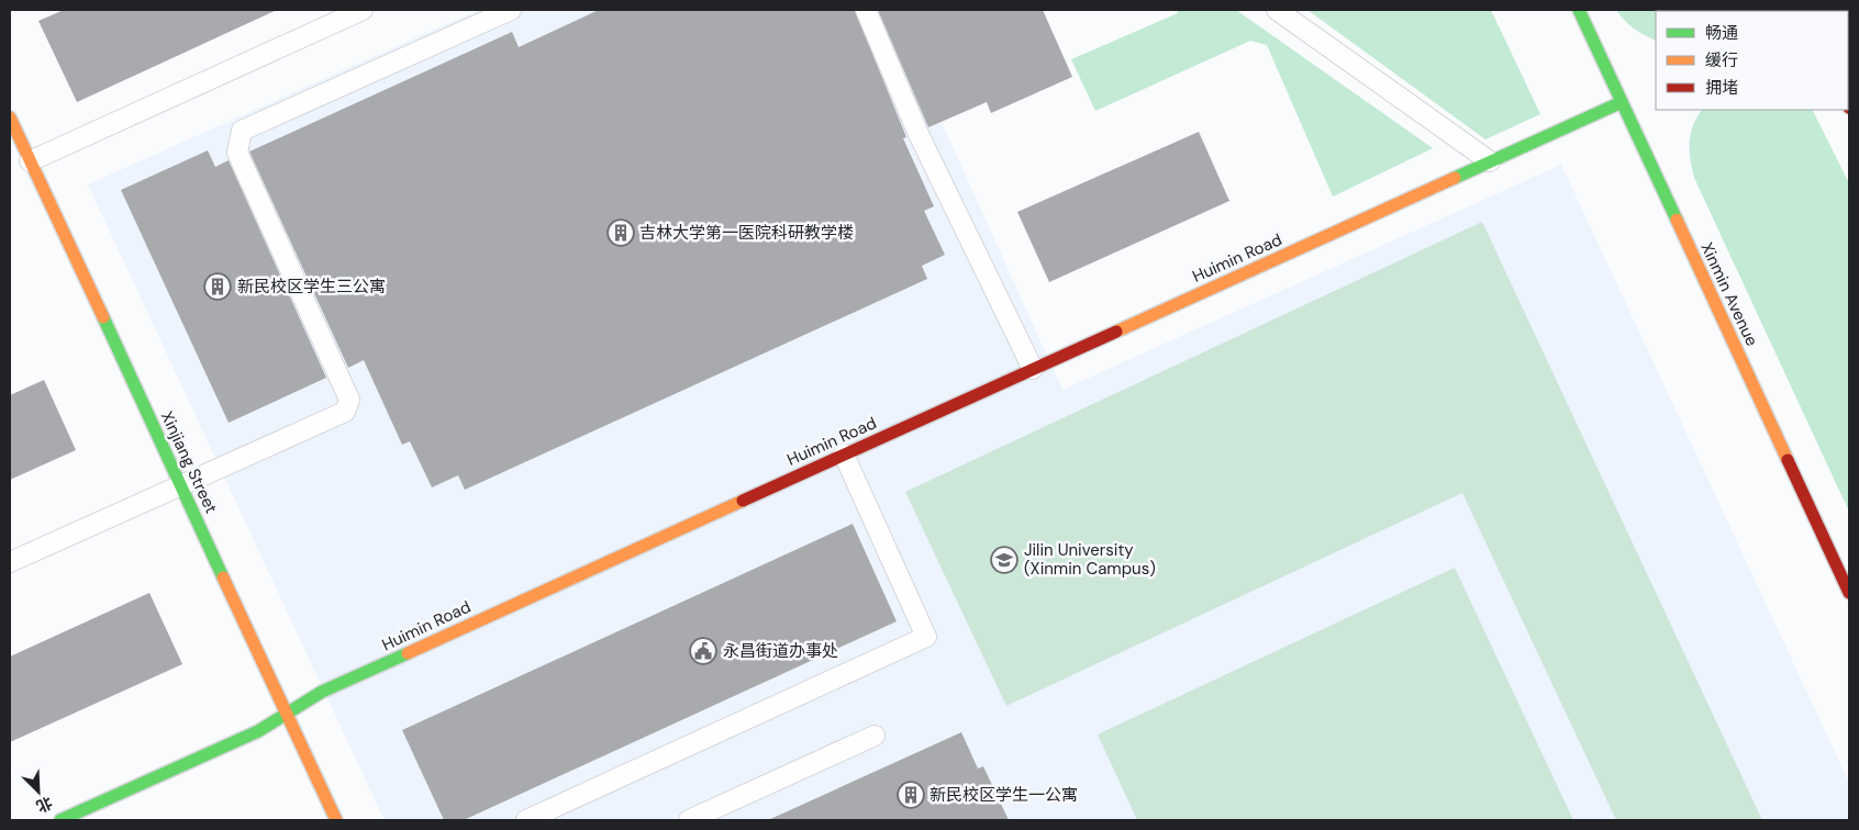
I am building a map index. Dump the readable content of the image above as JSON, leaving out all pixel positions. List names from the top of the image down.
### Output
{
  "streets": {
    "street": ["Huimin Road", "Xinmin Avenue", "Xinjiang Street"]
  },
  "crossings": [
    ["Huimin Road", "Xinmin Avenue"],
    ["Huimin Road", "Xinjiang Street"]
  ],
  "places": {
    "building": ["吉林大学第一医院科研教学楼", "新民校区学生三公寓", "新民校区学生一公寓"],
    "school or university": ["Jilin University (Xinmin Campus)"],
    "public building": ["永昌街道办事处"]
  },
  "legend": ["畅通", "缓行", "拥堵"],
  "north": "bottom right"
}
